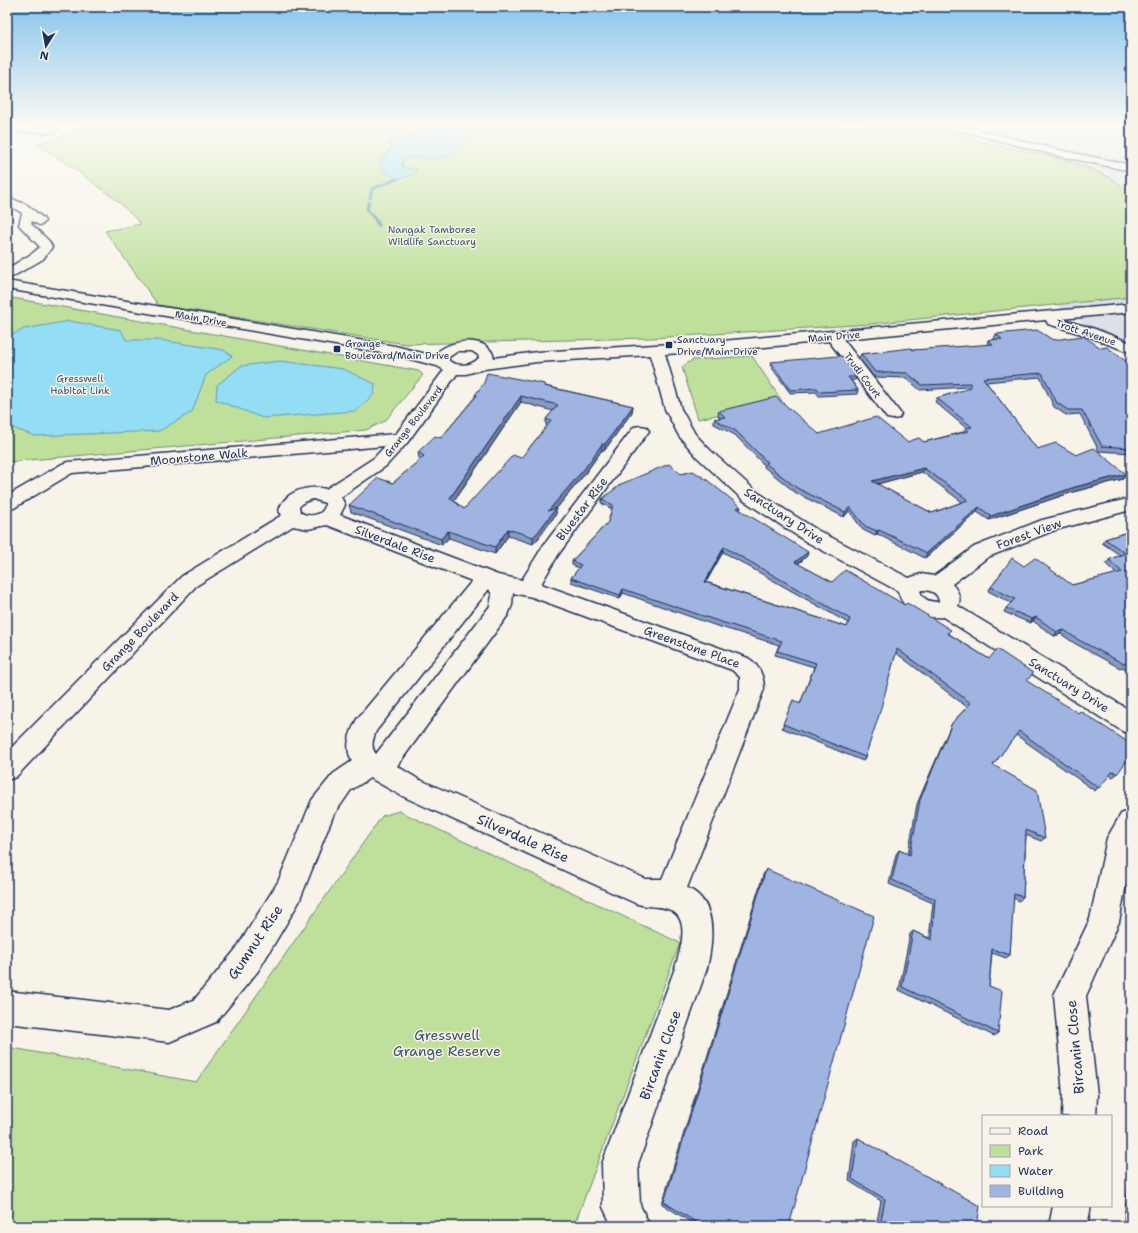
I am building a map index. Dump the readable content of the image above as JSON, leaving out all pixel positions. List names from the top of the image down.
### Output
{
  "streets": {
    "street": [
      "Main Drive",
      "Trott Avenue",
      "Trudi Court",
      "Grange Boulevard",
      "Moonstone Walk",
      "Bluestar Rise",
      "Sanctuary Drive",
      "Forest View",
      "Silverdale Rise",
      "Greenstone Place",
      "Gumnut Rise",
      "Bircanin Close"
    ]
  },
  "crossings": [
    ["Main Drive", "Trott Avenue"],
    ["Main Drive", "Trudi Court"],
    ["Main Drive", "Grange Boulevard"],
    ["Main Drive", "Sanctuary Drive"],
    ["Grange Boulevard", "Moonstone Walk"],
    ["Grange Boulevard", "Silverdale Rise"],
    ["Bluestar Rise", "Greenstone Place"],
    ["Sanctuary Drive", "Forest View"],
    ["Silverdale Rise", "Greenstone Place"],
    ["Silverdale Rise", "Gumnut Rise"],
    ["Silverdale Rise", "Bircanin Close"],
    ["Greenstone Place", "Bircanin Close"]
  ],
  "parks": ["Nangak Tamboree Wildlife Sanctuary", "Gresswell Habitat Link", "Gresswell Grange Reserve"],
  "places": {
    "transit": ["Sanctuary Drive/Main Drive", "Grange Boulevard/Main Drive"]
  },
  "legend": [
    "Road",
    "Park",
    "Water",
    "Building"
  ],
  "north": "bottom"
}
